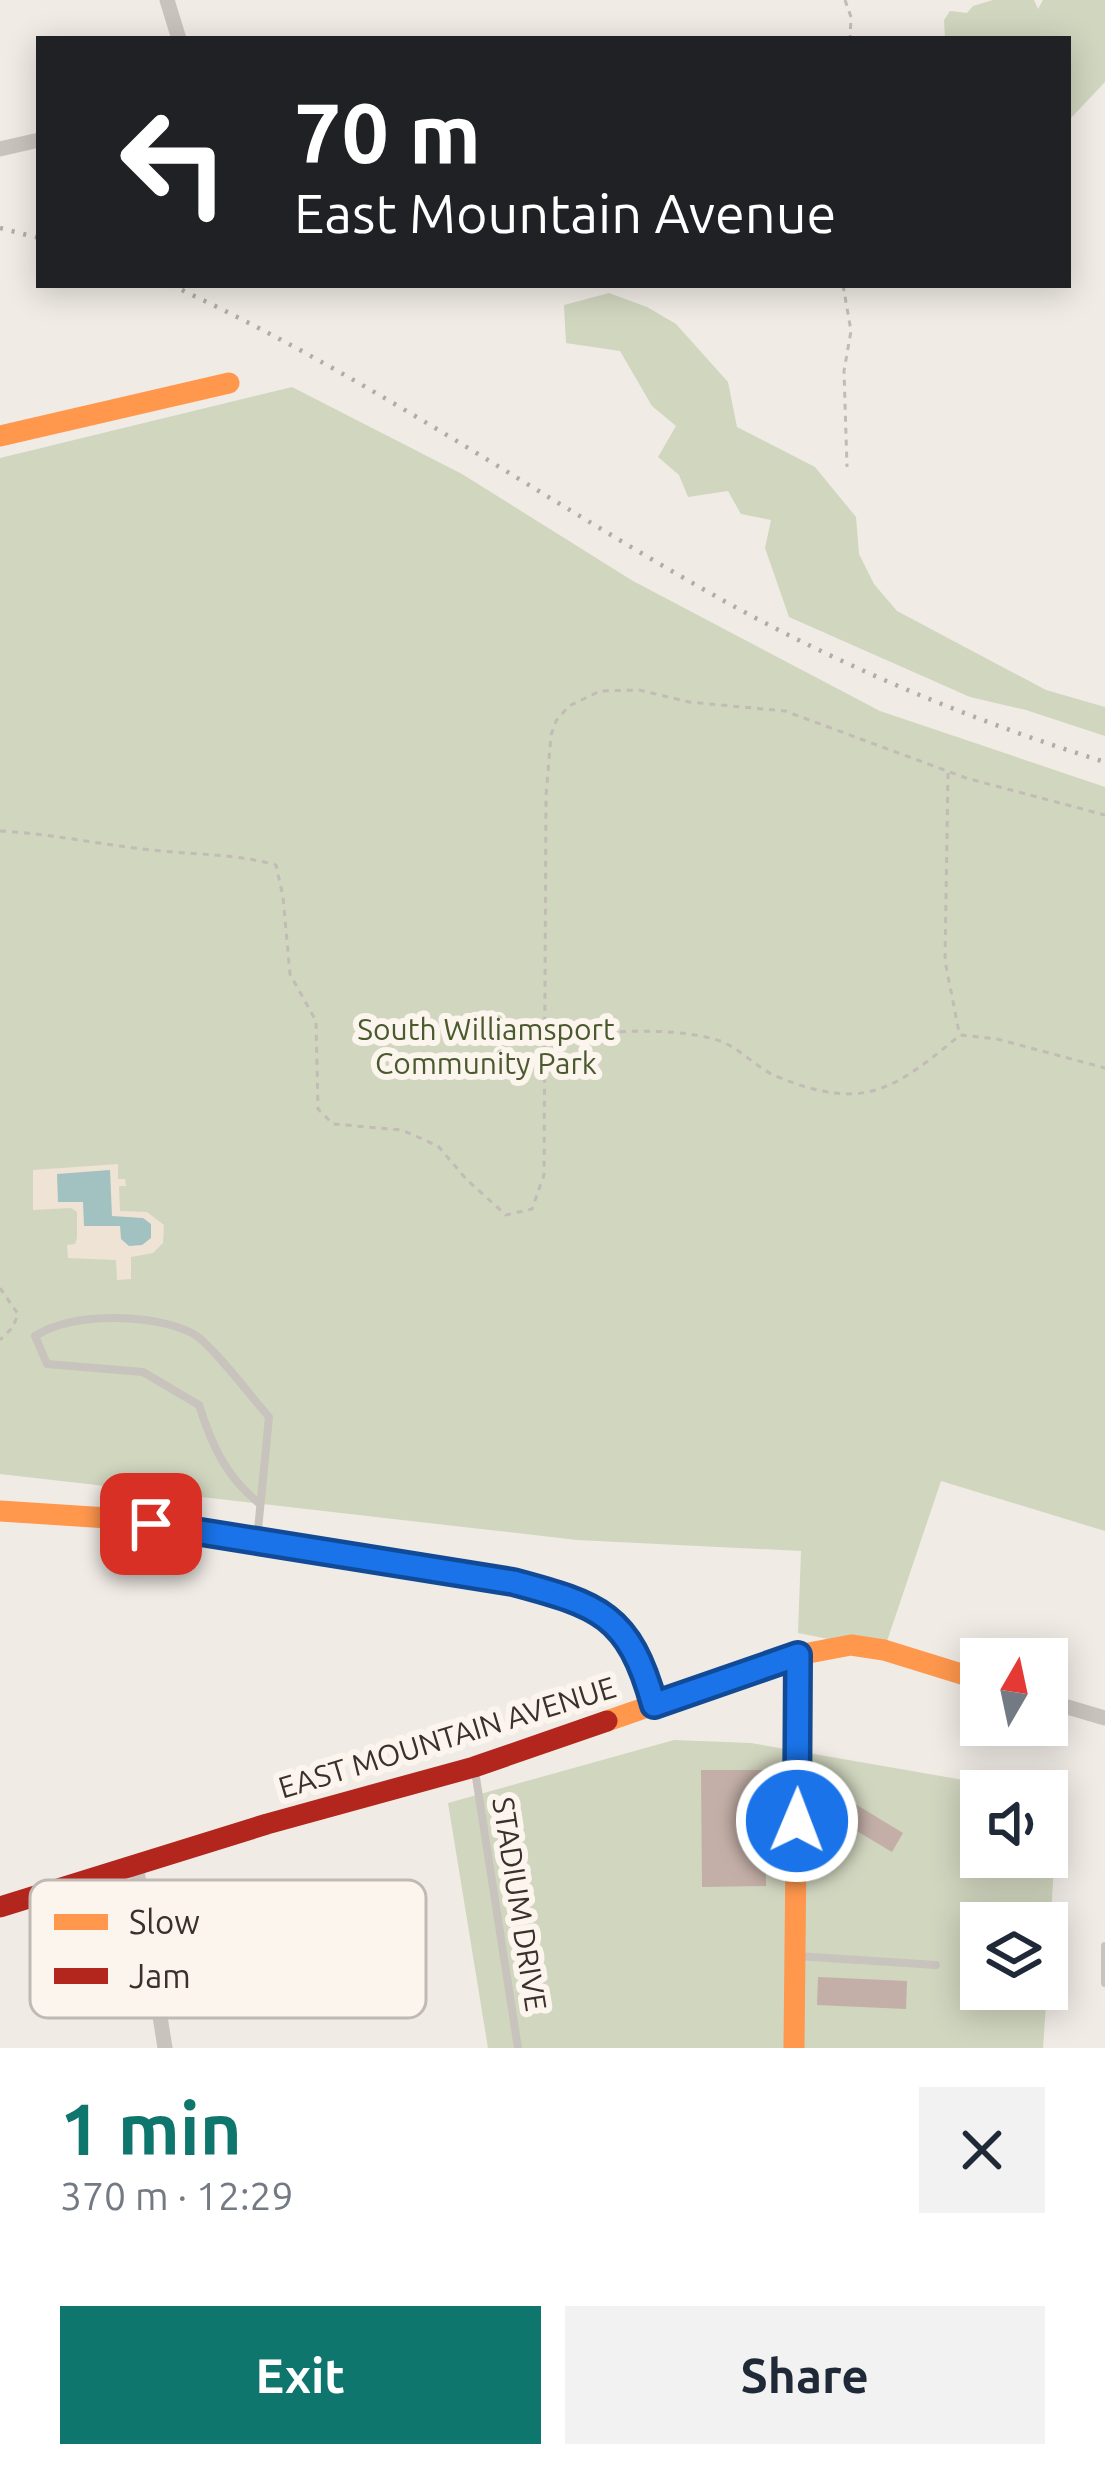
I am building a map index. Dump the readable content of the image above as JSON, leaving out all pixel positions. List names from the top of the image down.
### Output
{
  "streets": {
    "street": ["EAST MOUNTAIN AVENUE"],
    "lane": ["STADIUM DRIVE"]
  },
  "crossings": [
    ["EAST MOUNTAIN AVENUE", "STADIUM DRIVE"]
  ],
  "parks": ["South Williamsport Community Park"],
  "legend": ["Slow", "Jam"],
  "north": "top",
  "page": {
    "turn": ["70 m", "East Mountain Avenue"],
    "heading": ["1 min", "370 m · 12:29"],
    "buttons": ["Exit", "Share"]
  }
}
